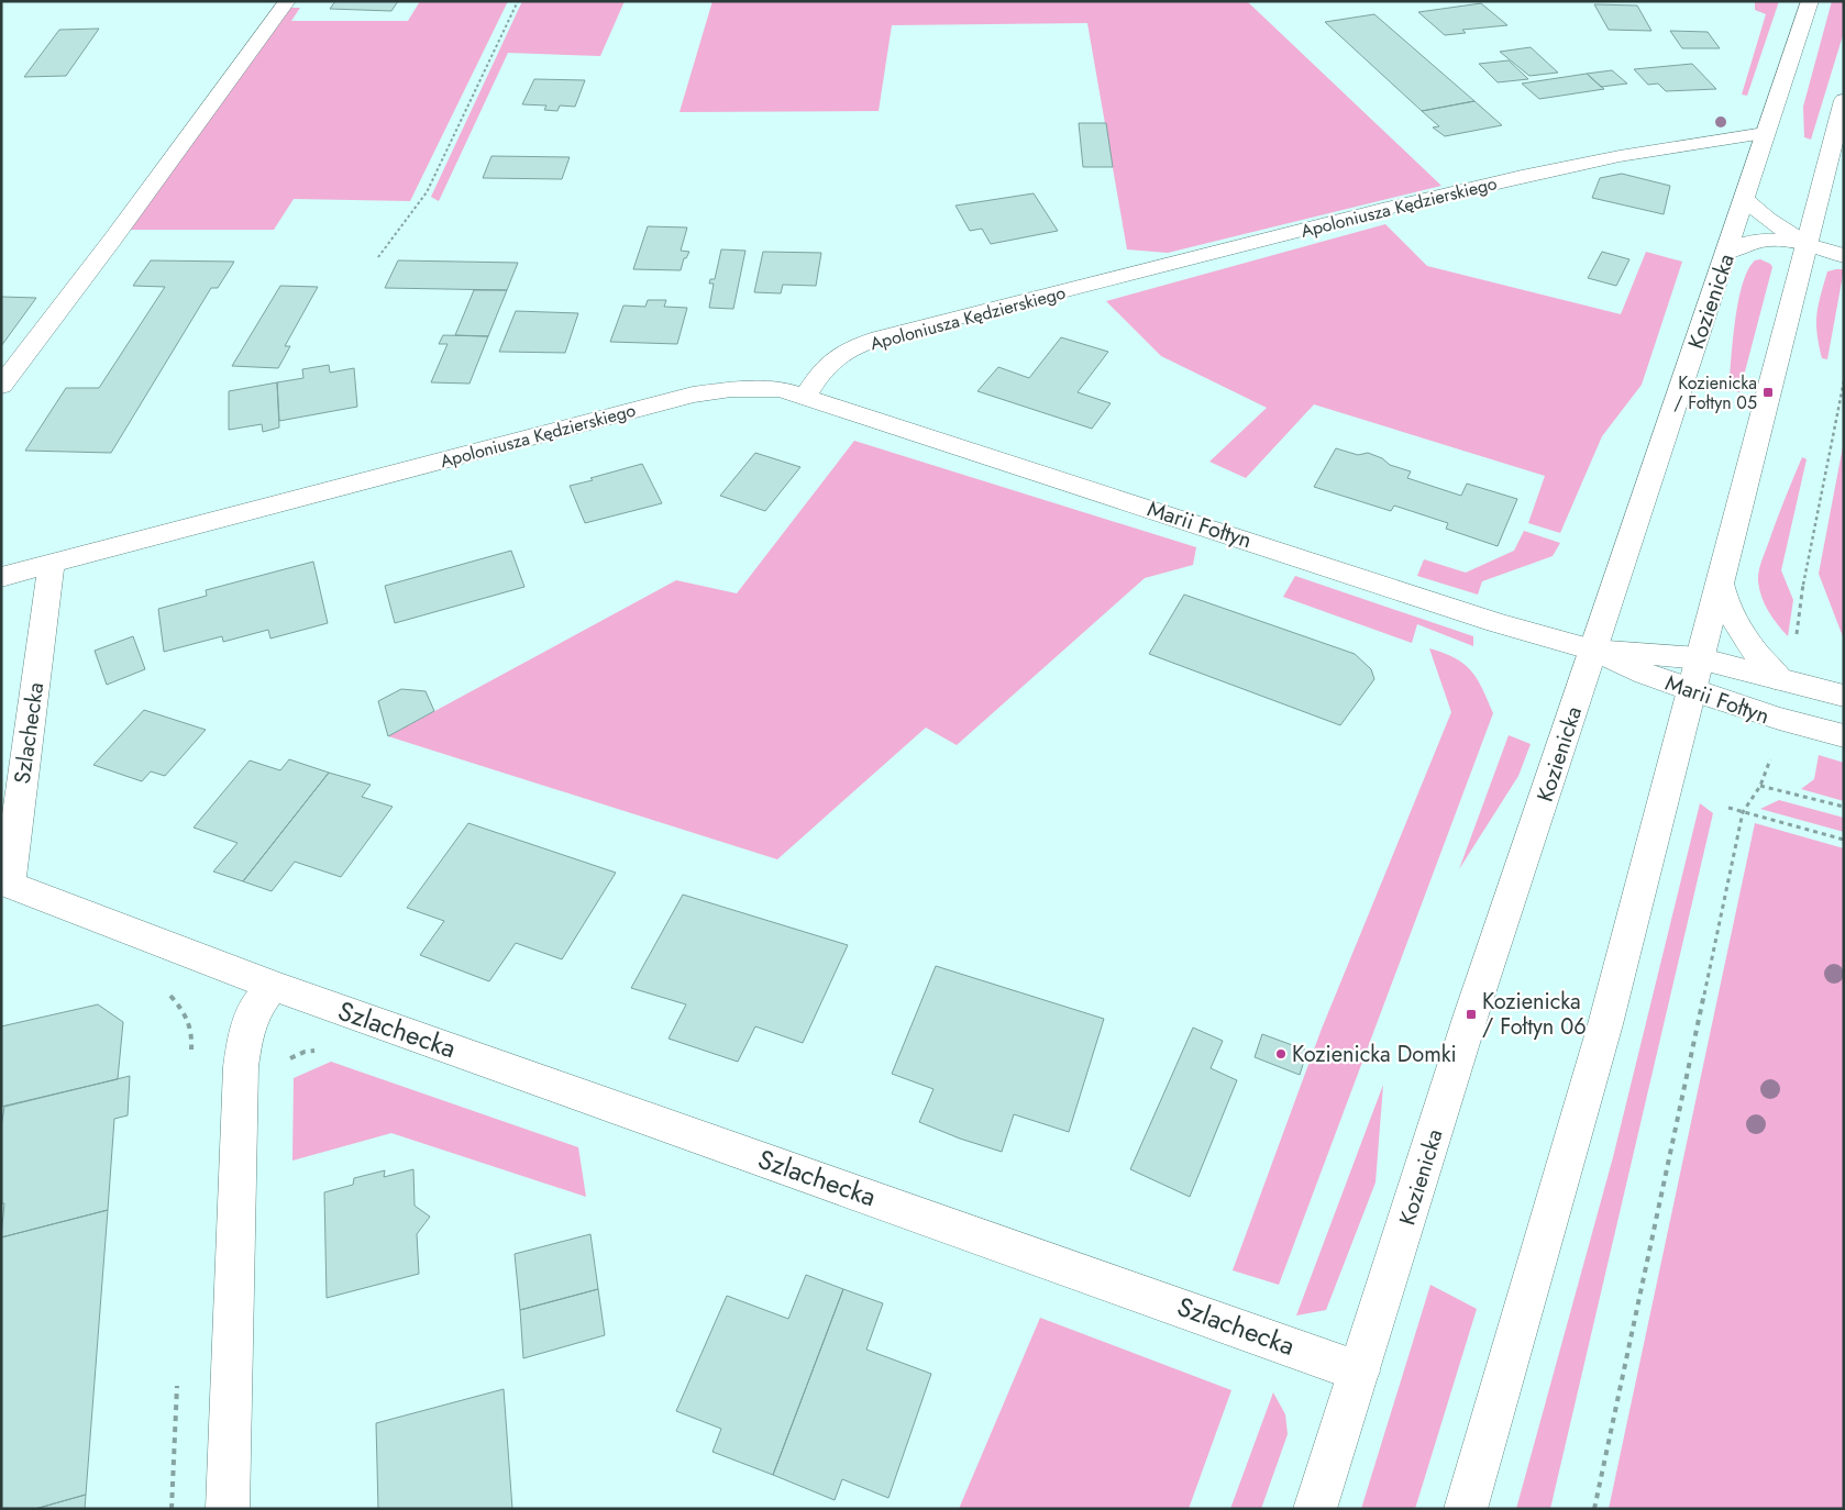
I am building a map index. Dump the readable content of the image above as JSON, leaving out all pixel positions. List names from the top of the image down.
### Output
{
  "streets": {
    "street": [
      "Apoloniusza Kędzierskiego",
      "Kozienicka",
      "Marii Fołtyn",
      "Szlachecka"
    ]
  },
  "crossings": [
    ["Apoloniusza Kędzierskiego", "Kozienicka"],
    ["Apoloniusza Kędzierskiego", "Marii Fołtyn"],
    ["Apoloniusza Kędzierskiego", "Szlachecka"],
    ["Kozienicka", "Marii Fołtyn"],
    ["Kozienicka", "Szlachecka"]
  ],
  "places": {
    "transit": ["Kozienicka / Fołtyn 05", "Kozienicka / Fołtyn 06"],
    "other": ["Kozienicka Domki"]
  }
}
